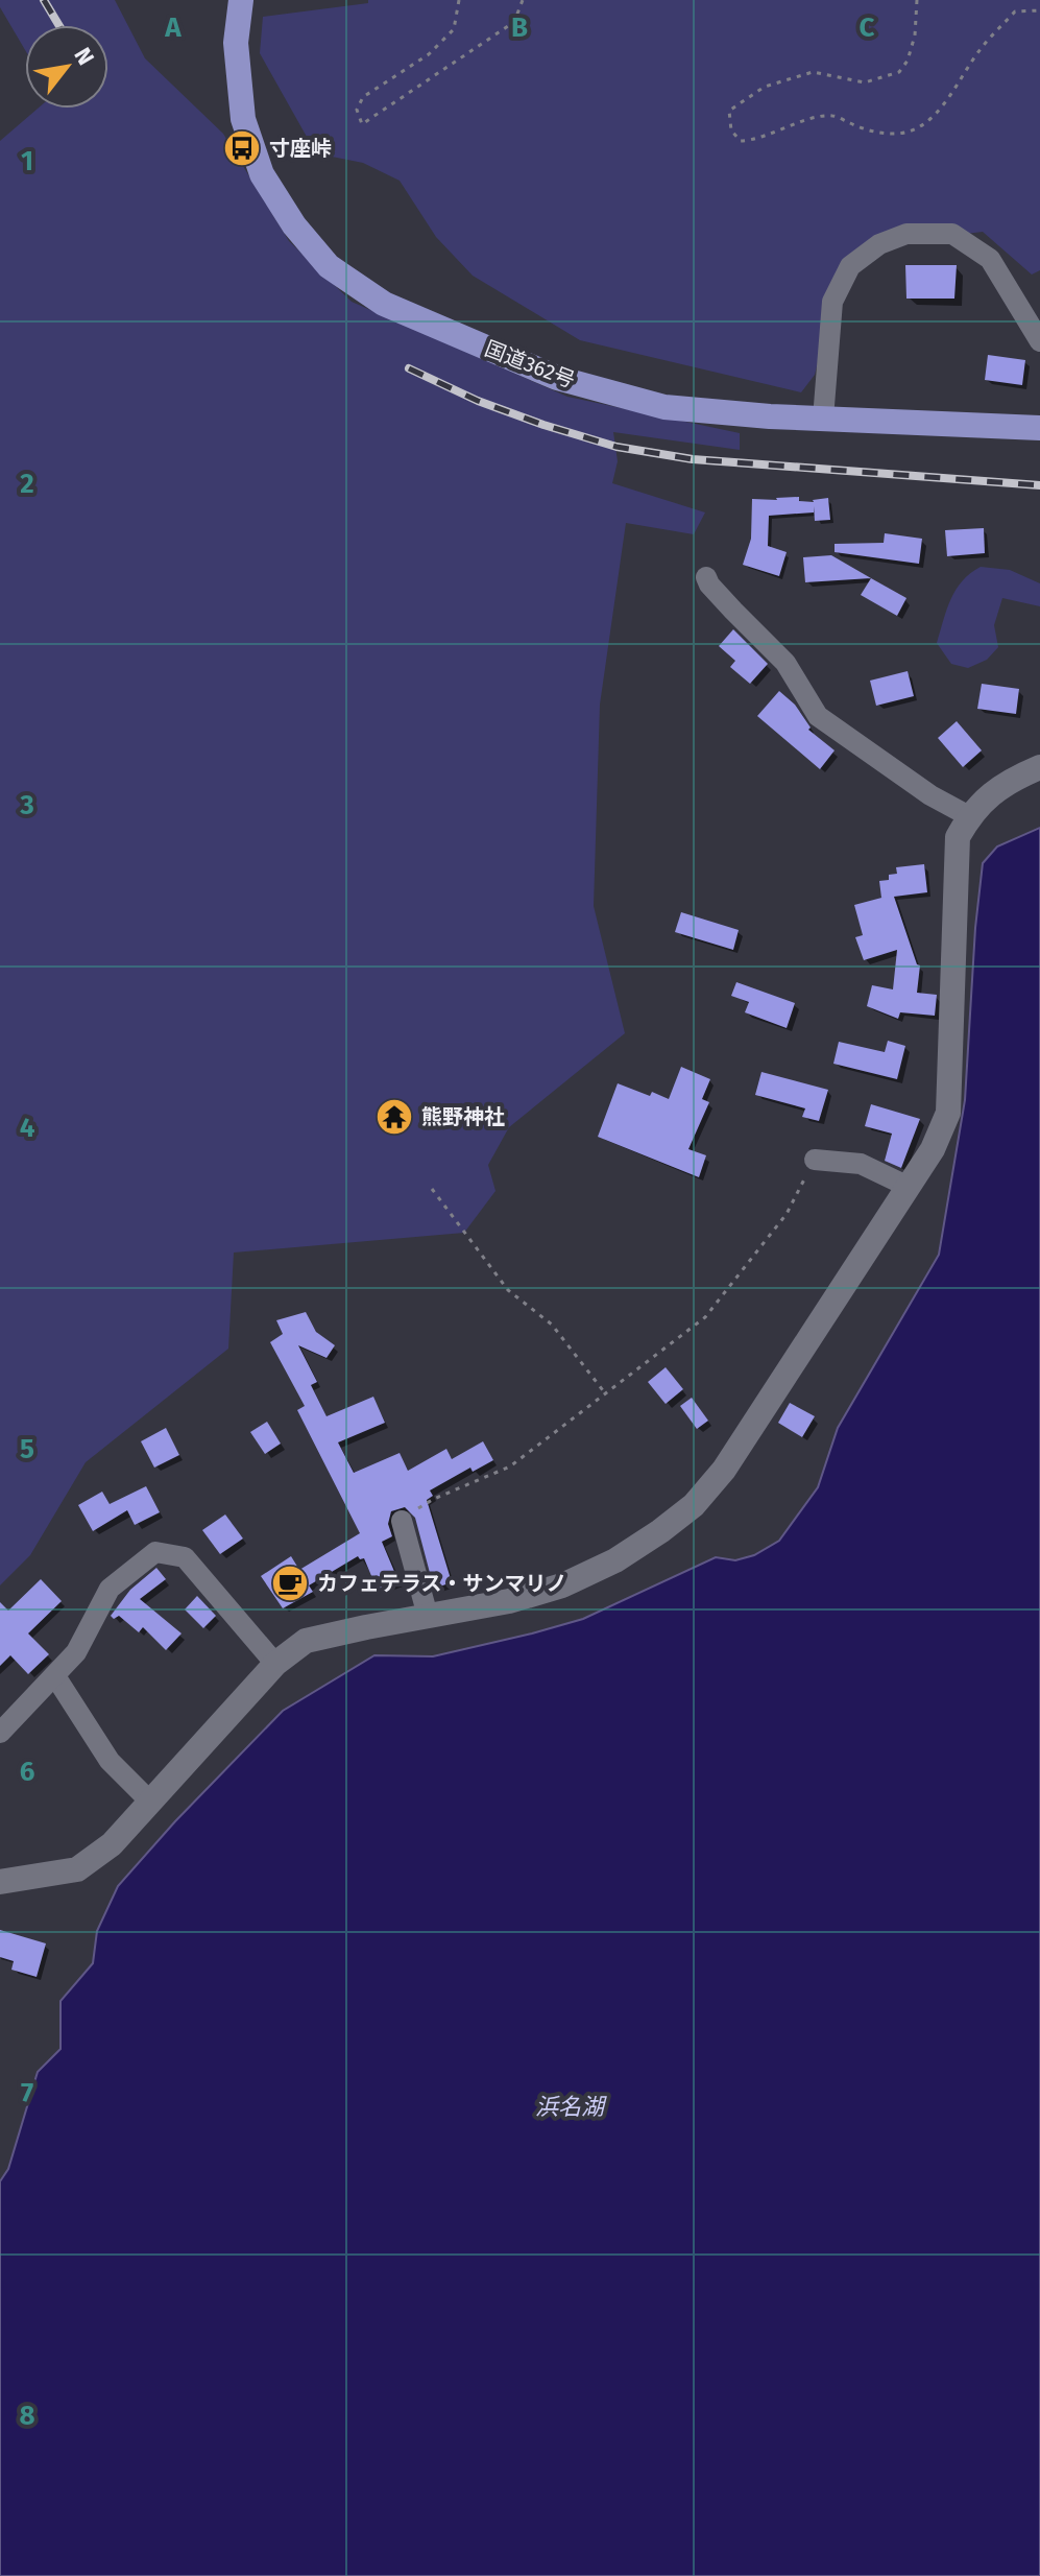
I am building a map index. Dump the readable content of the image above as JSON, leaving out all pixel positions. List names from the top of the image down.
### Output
{
  "streets": {
    "highway": ["国道362号"]
  },
  "water": ["浜名湖"],
  "places": {
    "bus stop": ["寸座峠"],
    "temple": ["熊野神社"],
    "cafe": ["カフェテラス・サンマリノ"]
  },
  "north": "top right",
  "grid": {
    "columns": ["A", "B", "C"],
    "rows": [
      "1",
      "2",
      "3",
      "4",
      "5",
      "6",
      "7",
      "8"
    ]
  }
}
